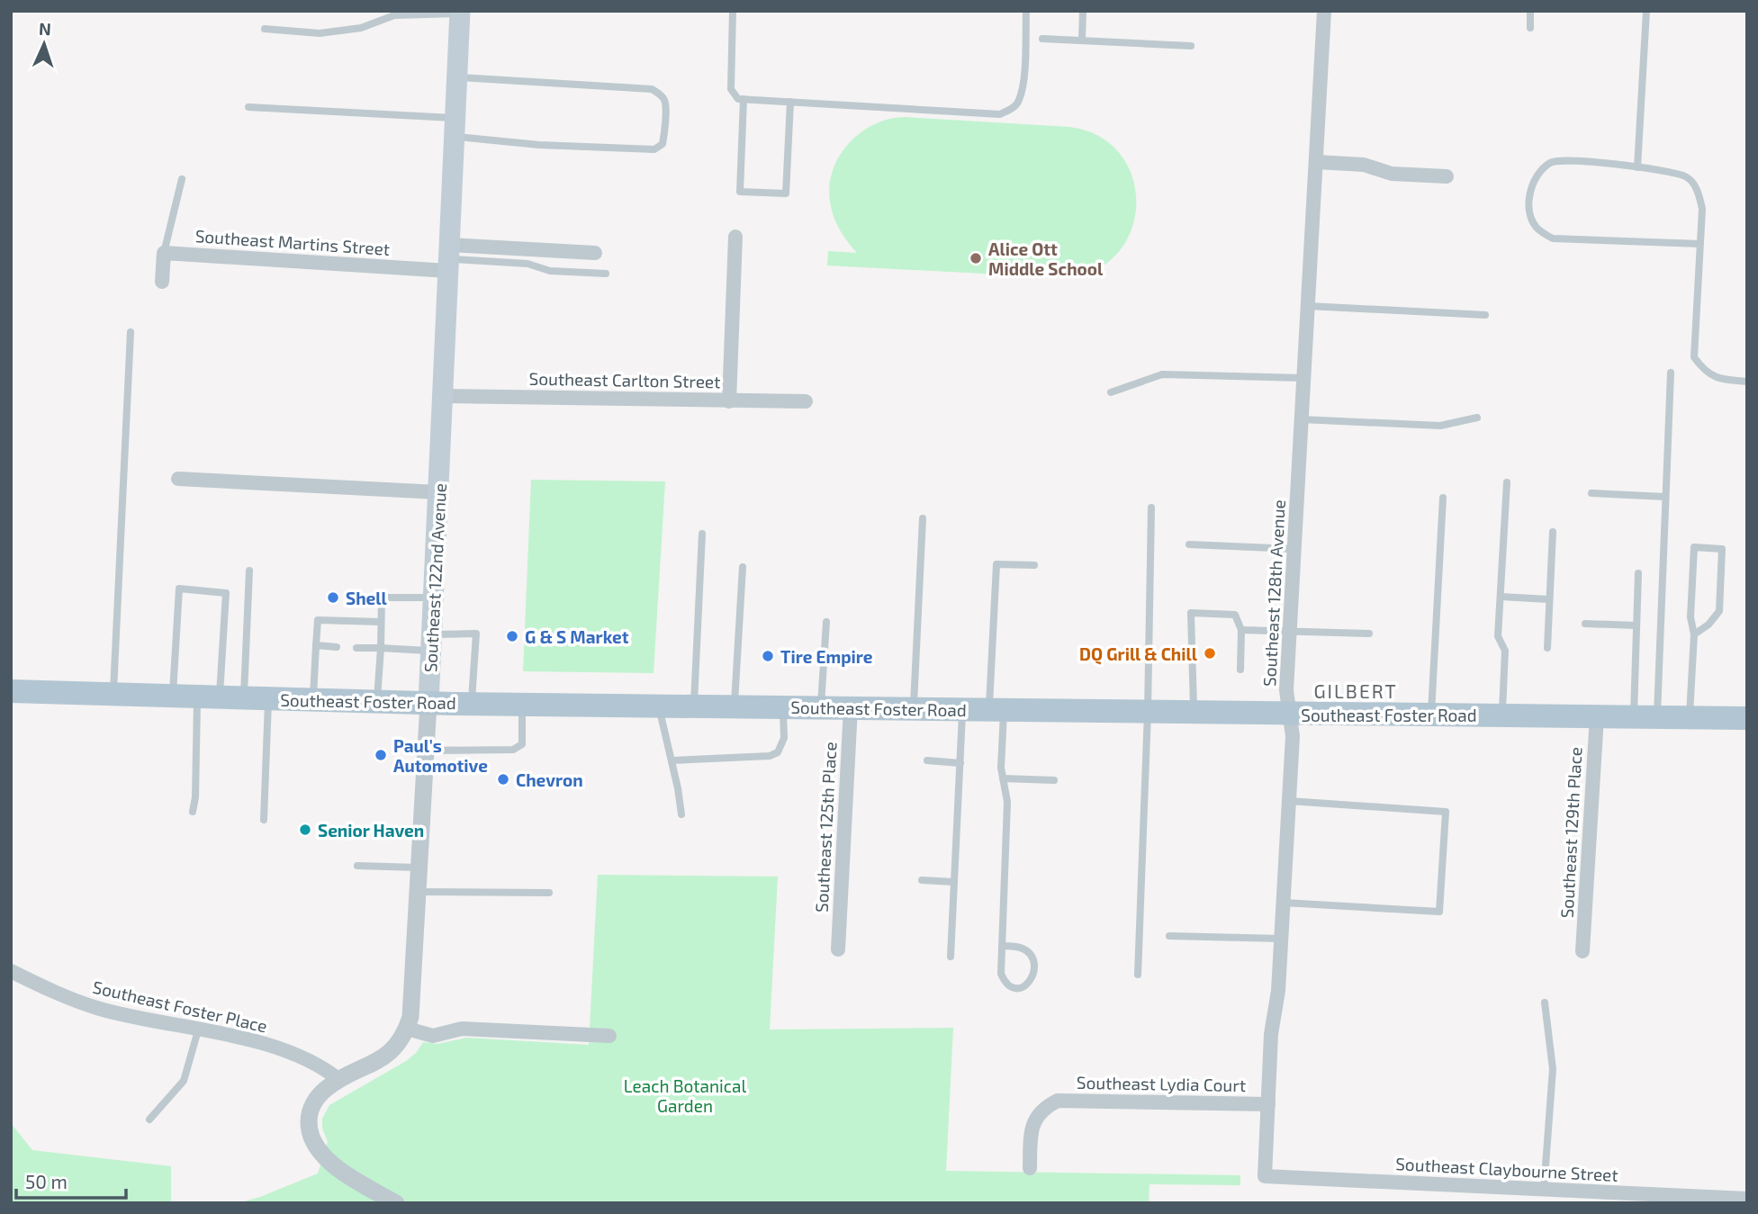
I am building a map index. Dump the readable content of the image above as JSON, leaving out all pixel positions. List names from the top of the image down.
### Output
{
  "streets": {
    "main road": ["Southeast 122nd Avenue", "Southeast Foster Road"],
    "street": [
      "Southeast Martins Street",
      "Southeast Carlton Street",
      "Southeast 128th Avenue",
      "Southeast 125th Place",
      "Southeast 129th Place",
      "Southeast Foster Place",
      "Southeast Lydia Court",
      "Southeast Claybourne Street"
    ]
  },
  "crossings": [
    ["Southeast Martins Street", "Southeast 122nd Avenue"],
    ["Southeast Carlton Street", "Southeast 122nd Avenue"],
    ["Southeast 122nd Avenue", "Southeast Foster Road"],
    ["Southeast 122nd Avenue", "Southeast Foster Place"],
    ["Southeast 128th Avenue", "Southeast Foster Road"],
    ["Southeast 128th Avenue", "Southeast Lydia Court"],
    ["Southeast 128th Avenue", "Southeast Claybourne Street"],
    ["Southeast Foster Road", "Southeast 125th Place"],
    ["Southeast Foster Road", "Southeast 129th Place"]
  ],
  "districts": ["GILBERT"],
  "parks": ["Leach Botanical Garden"],
  "places": [
    "Alice Ott Middle School",
    "Shell",
    "G & S Market",
    "DQ Grill & Chill",
    "Tire Empire",
    "Paul's Automotive",
    "Chevron",
    "Senior Haven"
  ],
  "scale_bar": "50 m",
  "north": "top"
}
